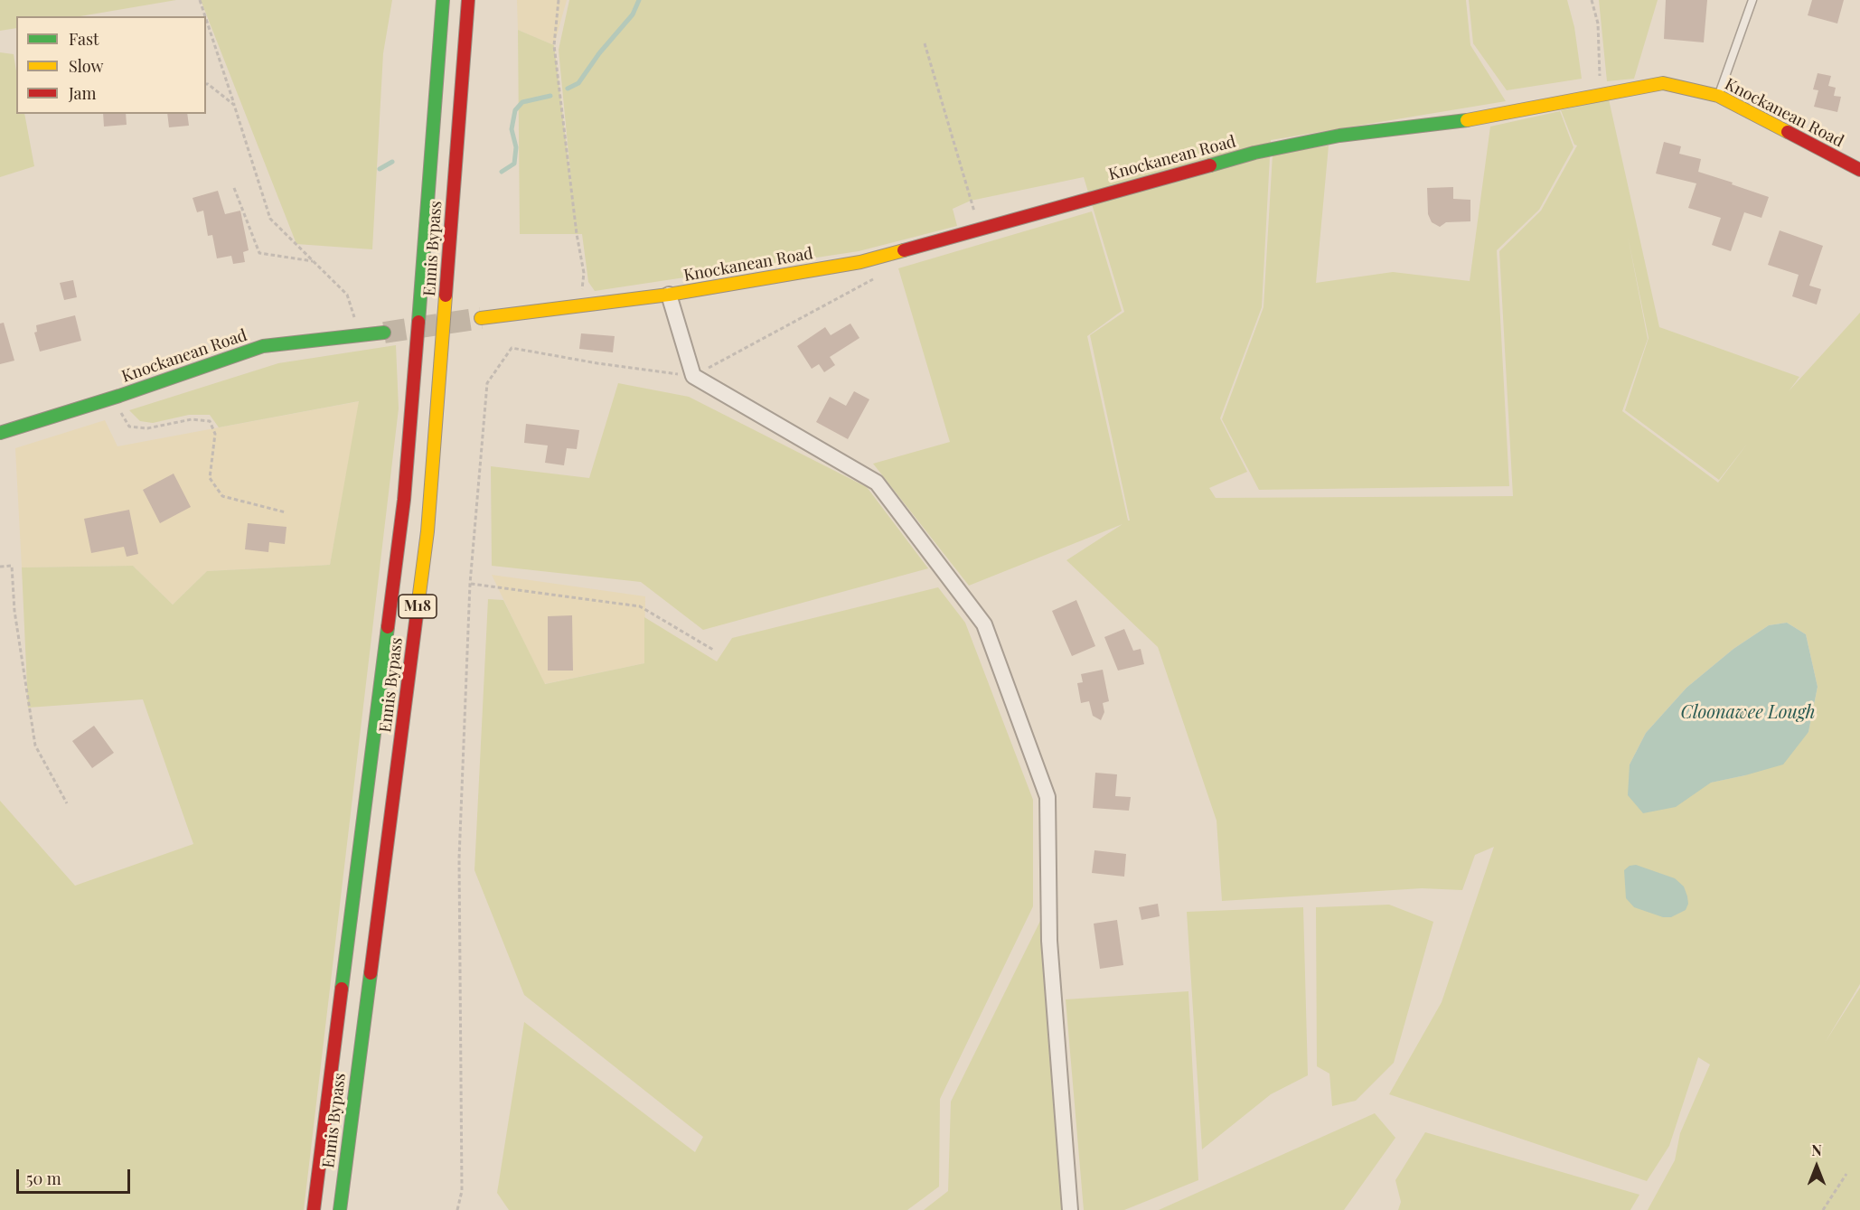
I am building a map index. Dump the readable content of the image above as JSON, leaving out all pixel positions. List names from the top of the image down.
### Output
{
  "streets": {
    "main road": ["Knockanean Road", "Ennis Bypass", "M18"]
  },
  "water": ["Cloonawee Lough"],
  "legend": ["Fast", "Slow", "Jam"],
  "scale_bar": "50 m",
  "north": "top"
}
